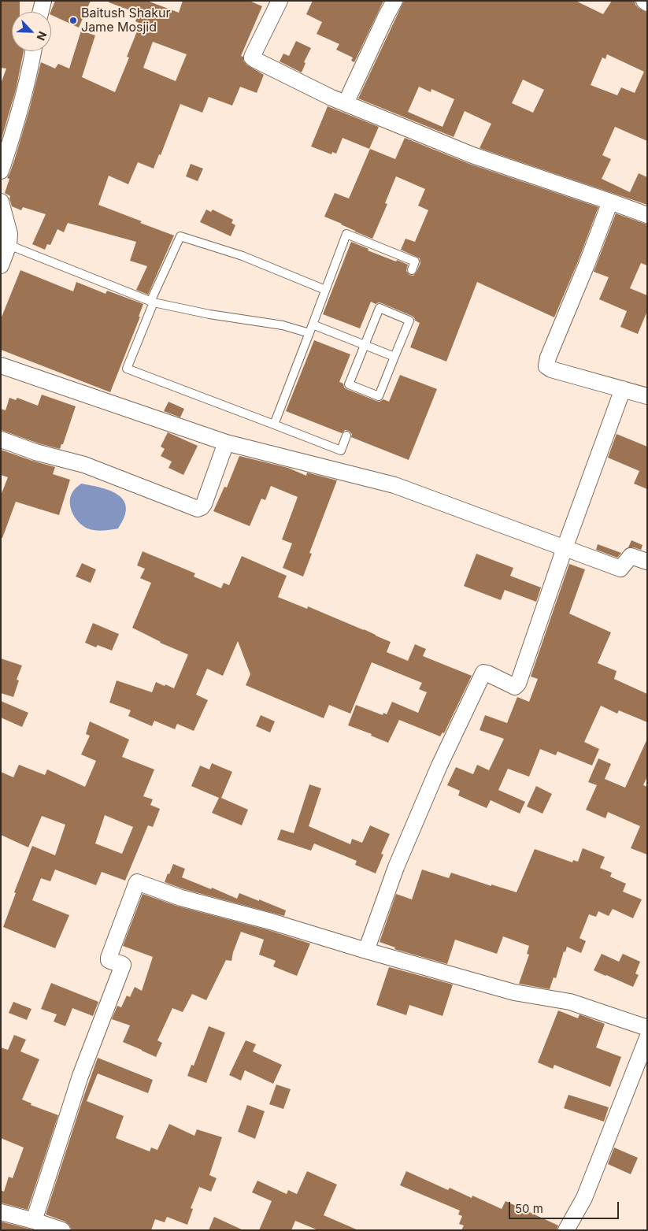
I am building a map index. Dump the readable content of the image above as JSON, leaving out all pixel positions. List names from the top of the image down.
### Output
{
  "places": ["Baitush Shakur Jame Mosjid"],
  "scale_bar": "50 m",
  "north": "bottom right"
}
